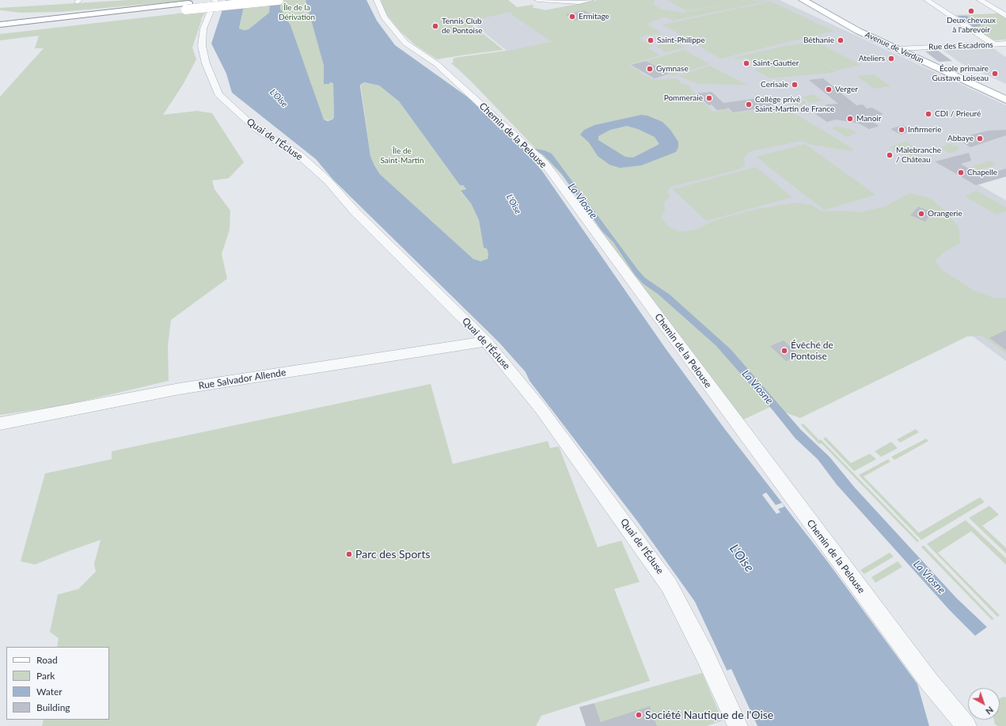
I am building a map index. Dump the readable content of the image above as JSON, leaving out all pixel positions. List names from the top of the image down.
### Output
{
  "streets": {
    "main road": ["Avenue de Verdun"],
    "street": [
      "Rue des Escadrons",
      "Chemin de la Pelouse",
      "Quai de l'Écluse",
      "Rue Salvador Allende"
    ]
  },
  "crossings": [
    ["Rue des Escadrons", "Avenue de Verdun"],
    ["Quai de l'Écluse", "Rue Salvador Allende"]
  ],
  "water": ["L'Oise", "La Viosne"],
  "parks": ["Île de la Dérivation", "Île de Saint-Martin"],
  "places": [
    "Deux chevaux à l'abrevoir",
    "Ermitage",
    "Tennis Club de Pontoise",
    "Saint-Philippe",
    "Béthanie",
    "Ateliers",
    "Saint-Gautier",
    "Gymnase",
    "École primaire Gustave Loiseau",
    "Cerisaie",
    "Verger",
    "Pommeraie",
    "Collège privé Saint-Martin de France",
    "CDI / Prieuré",
    "Manoir",
    "Infirmerie",
    "Abbaye",
    "Malebranche / Château",
    "Chapelle",
    "Orangerie",
    "Évêché de Pontoise",
    "Parc des Sports",
    "Société Nautique de l'Oise"
  ],
  "legend": [
    "Road",
    "Park",
    "Water",
    "Building"
  ],
  "north": "bottom right"
}
